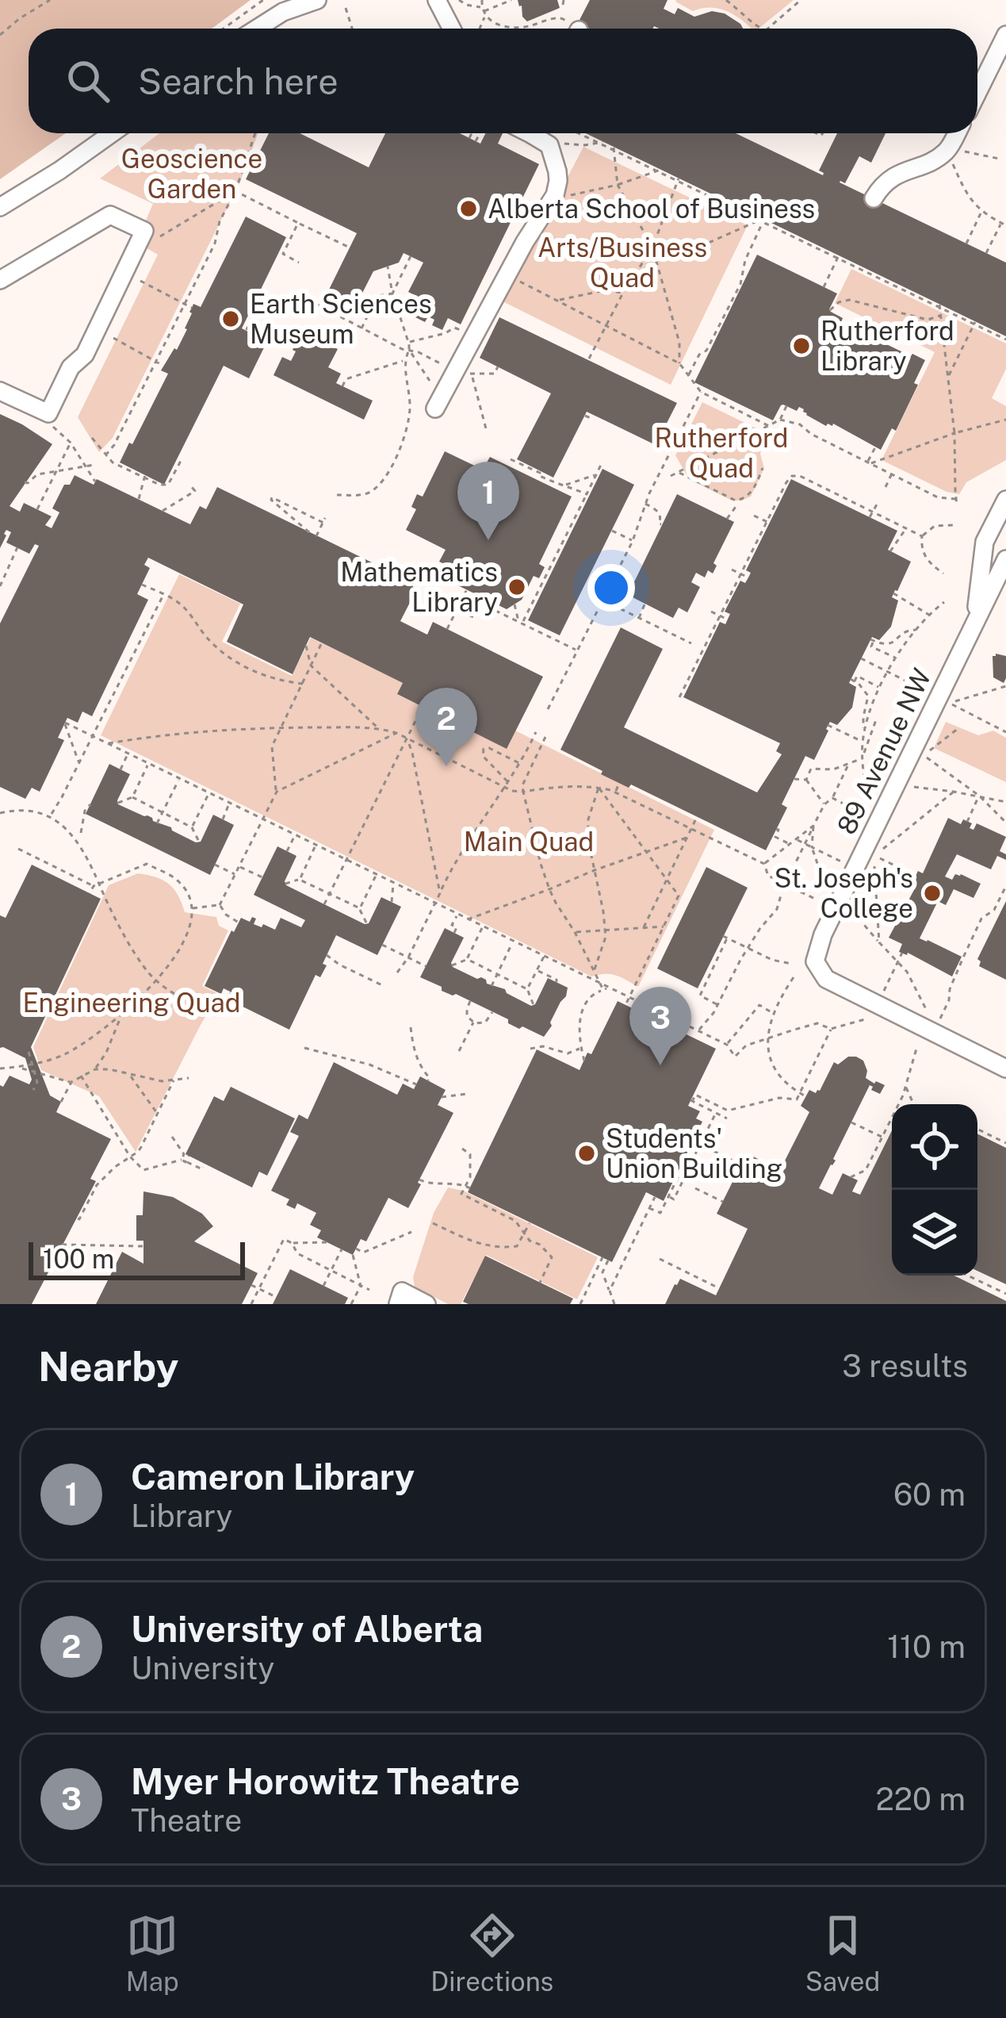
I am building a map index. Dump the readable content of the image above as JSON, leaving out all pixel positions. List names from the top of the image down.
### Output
{
  "streets": {
    "street": ["89 Avenue NW"]
  },
  "parks": [
    "Geoscience Garden",
    "Arts/Business Quad",
    "Rutherford Quad",
    "Main Quad",
    "Engineering Quad"
  ],
  "places": [
    "Alberta School of Business",
    "Earth Sciences Museum",
    "Rutherford Library",
    "Mathematics Library",
    "St. Joseph's College",
    "Students' Union Building"
  ],
  "scale_bar": "100 m",
  "page": {
    "search": "Search here",
    "pins": ["1", "2", "3"],
    "scale": "100 m",
    "heading": ["Nearby", "3 results"],
    "list": [
      {
        "mark": "1",
        "name": "Cameron Library",
        "note": "Library",
        "value": "60 m"
      },
      {
        "mark": "2",
        "name": "University of Alberta",
        "note": "University",
        "value": "110 m"
      },
      {
        "mark": "3",
        "name": "Myer Horowitz Theatre",
        "note": "Theatre",
        "value": "220 m"
      }
    ],
    "nav": ["Map", "Directions", "Saved"]
  }
}
